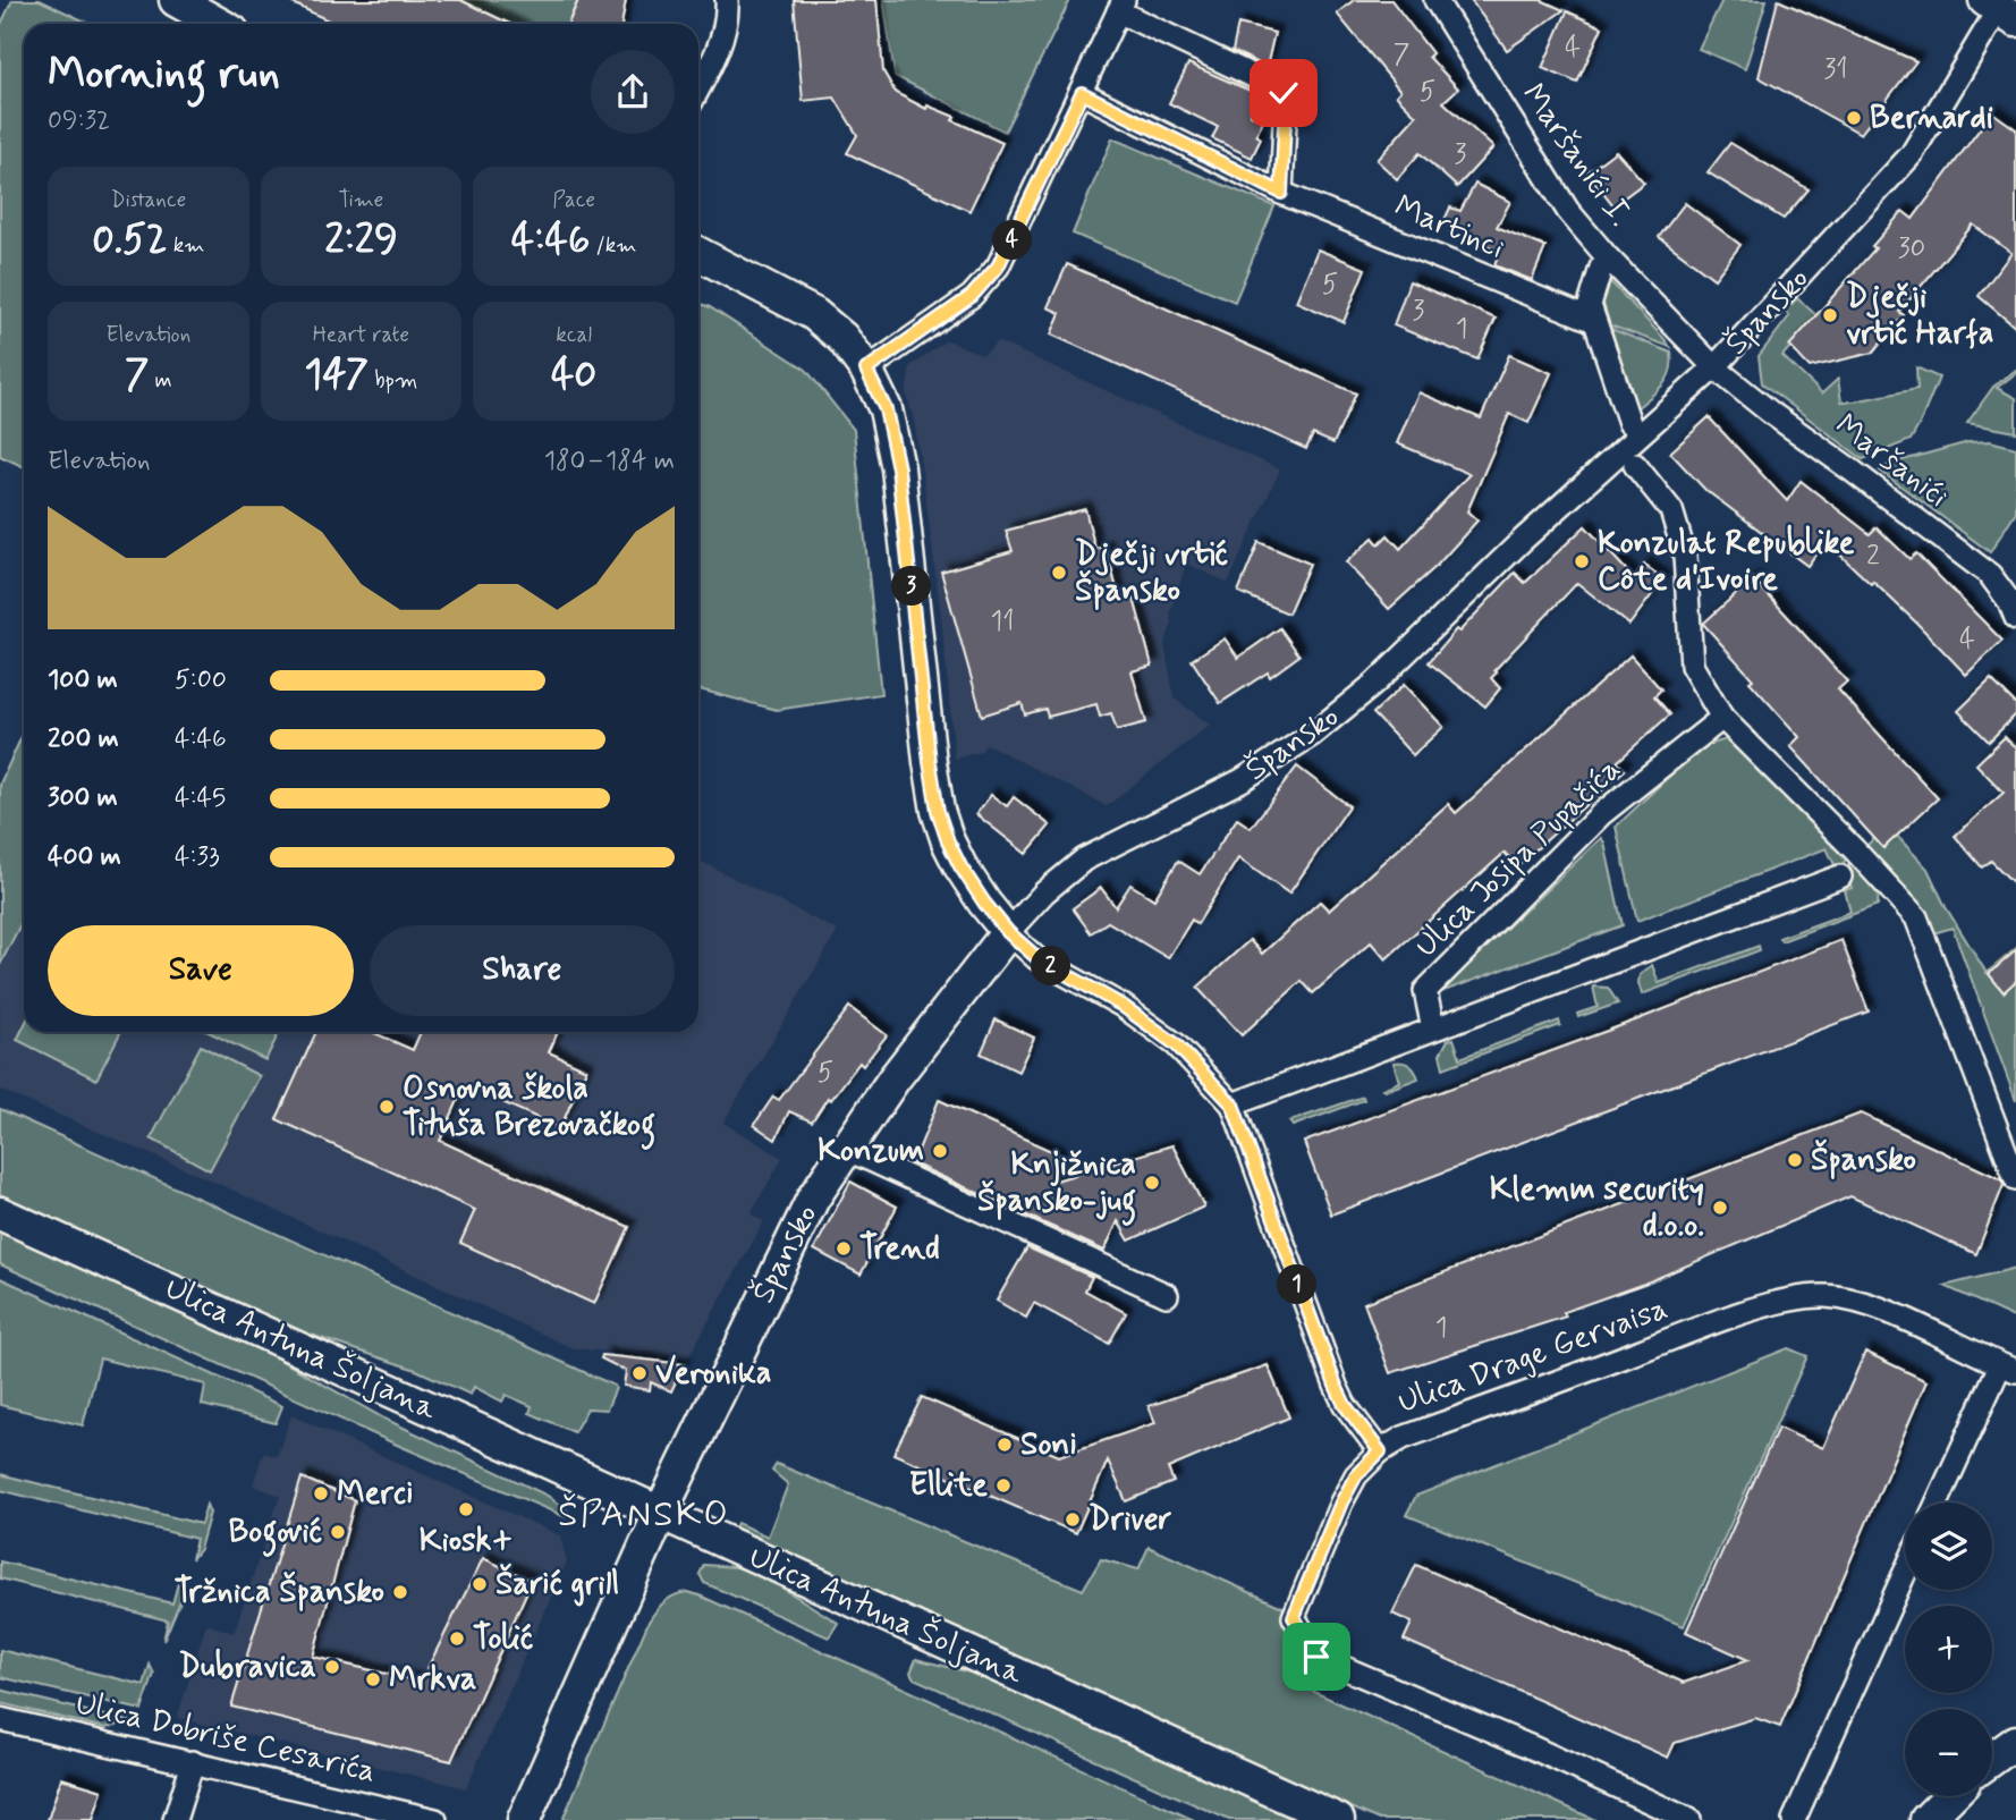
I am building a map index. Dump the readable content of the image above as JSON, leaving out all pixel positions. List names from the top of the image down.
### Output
{
  "streets": {
    "street": [
      "Maršanići I.",
      "Martinci",
      "Špansko",
      "Maršanići",
      "Ulica Josipa Pupačića",
      "Ulica Antuna Šoljana",
      "Ulica Drage Gervaisa",
      "Ulica Dobriše Cesarića"
    ]
  },
  "crossings": [
    ["Maršanići I.", "Špansko"],
    ["Maršanići I.", "Maršanići"],
    ["Špansko", "Maršanići"],
    ["Špansko", "Ulica Antuna Šoljana"]
  ],
  "districts": ["ŠPANSKO"],
  "places": [
    "Bernardi",
    "Dječji vrtić Harfa",
    "Konzulat Republike Côte d'Ivoire",
    "Dječji vrtić Špansko",
    "Osnovna škola Tituša Brezovačkog",
    "Konzum",
    "Špansko",
    "Knjižnica Špansko-jug",
    "Klemm security d.o.o.",
    "Trend",
    "Veronika",
    "Soni",
    "Ellite",
    "Merci",
    "Kiosk+",
    "Driver",
    "Bogović",
    "Šarić grill",
    "Tržnica Špansko",
    "Tolić",
    "Dubravica",
    "Mrkva"
  ],
  "house_numbers": [
    "4",
    "7",
    "31",
    "5",
    "3",
    "30",
    "5",
    "3",
    "1",
    "2",
    "11",
    "4",
    "5",
    "1"
  ],
  "page": {
    "heading": ["Morning run", "09:32"],
    "stats": [
      ["Distance", "0.52 km"],
      ["Time", "2:29"],
      ["Pace", "4:46 /km"],
      ["Elevation", "7 m"],
      ["Heart rate", "147 bpm"],
      ["kcal", "40"]
    ],
    "pins": [
      "4",
      "3",
      "2",
      "1"
    ],
    "chart": ["Elevation", "180–184 m"],
    "list": [
      {
        "name": "100 m",
        "note": "5:00"
      },
      {
        "name": "200 m",
        "note": "4:46"
      },
      {
        "name": "300 m",
        "note": "4:45"
      },
      {
        "name": "400 m",
        "note": "4:33"
      }
    ],
    "buttons": ["Save", "Share"],
    "map_buttons": ["+", "−"]
  }
}
